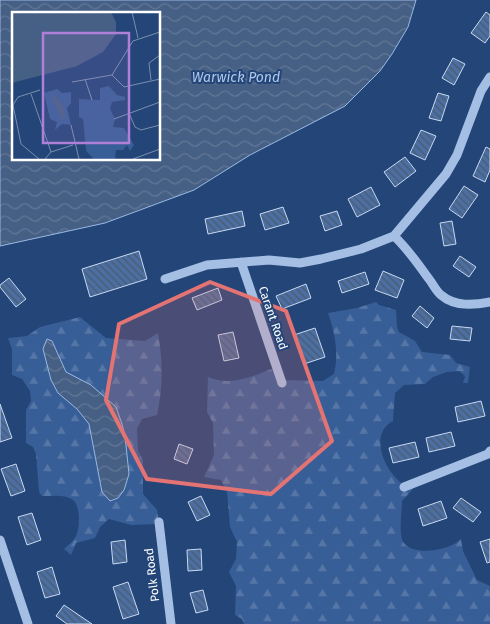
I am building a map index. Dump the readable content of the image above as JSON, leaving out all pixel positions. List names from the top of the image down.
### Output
{
  "streets": {
    "street": ["Carant Road", "Polk Road"]
  },
  "water": ["Warwick Pond"]
}
